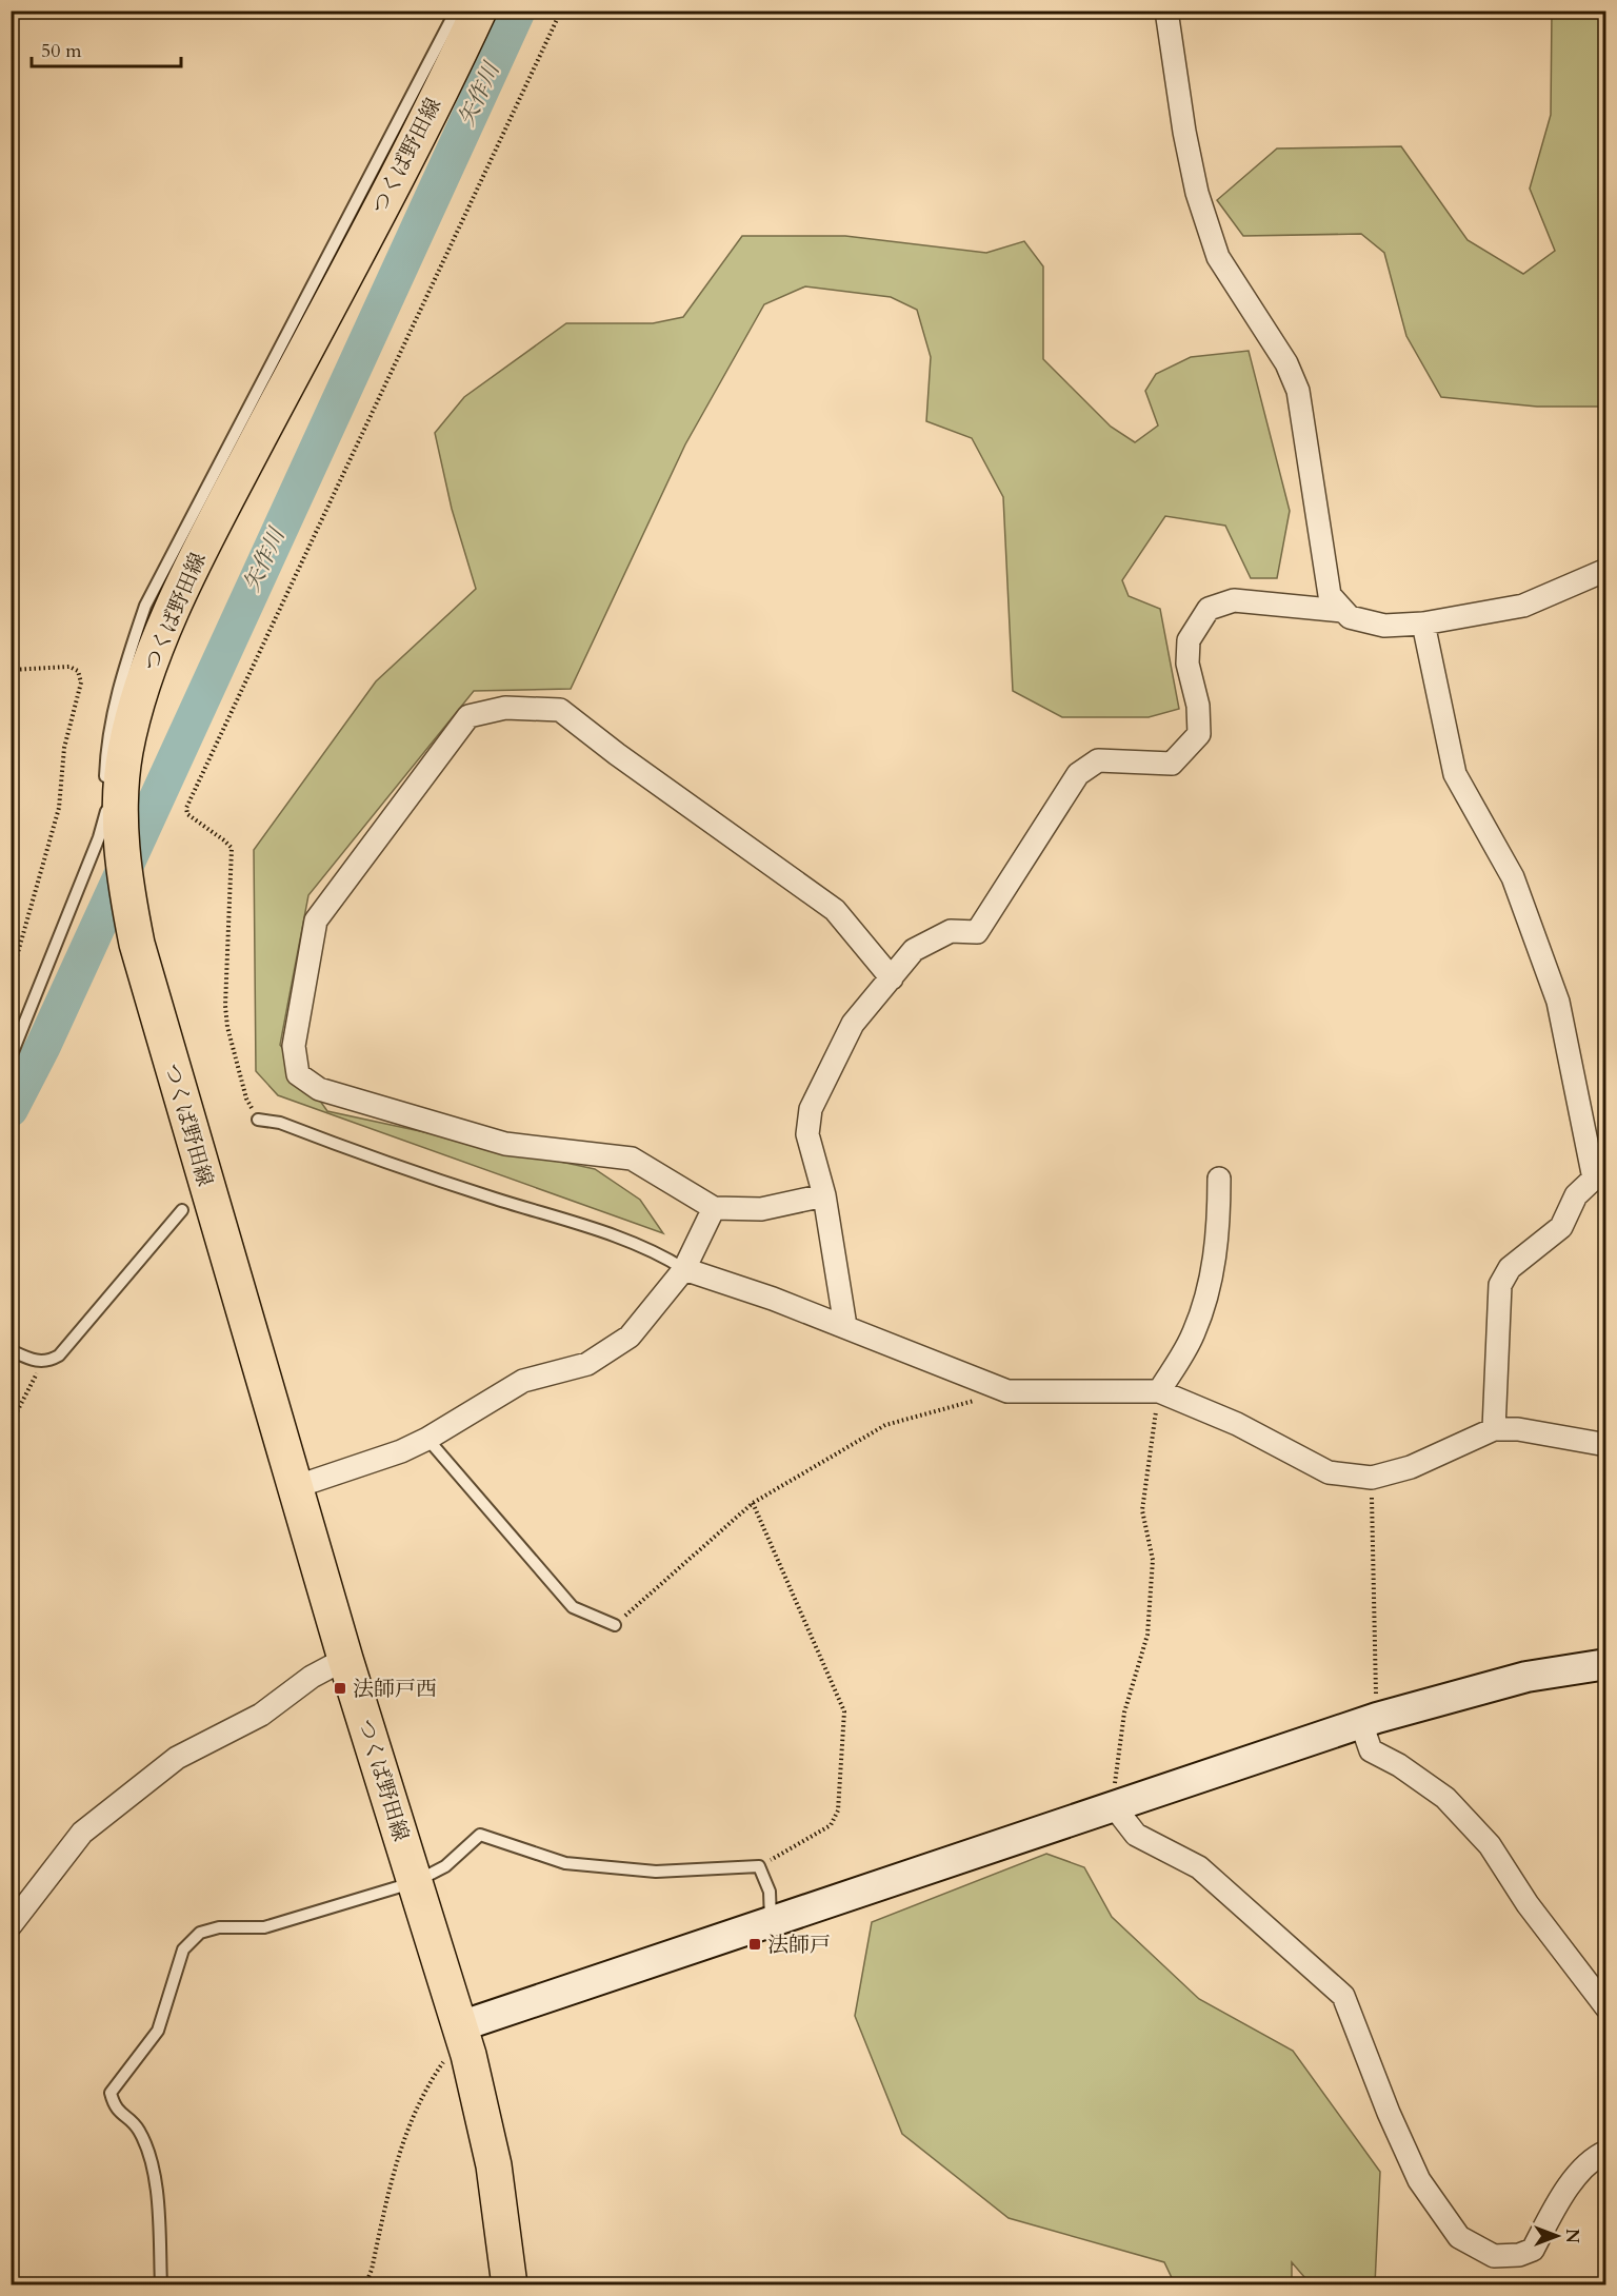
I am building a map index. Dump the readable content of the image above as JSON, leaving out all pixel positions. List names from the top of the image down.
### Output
{
  "streets": {
    "main road": ["つくば野田線"]
  },
  "water": ["矢作川"],
  "places": {
    "transit": ["法師戸西", "法師戸"]
  },
  "scale_bar": "50 m",
  "north": "right"
}
